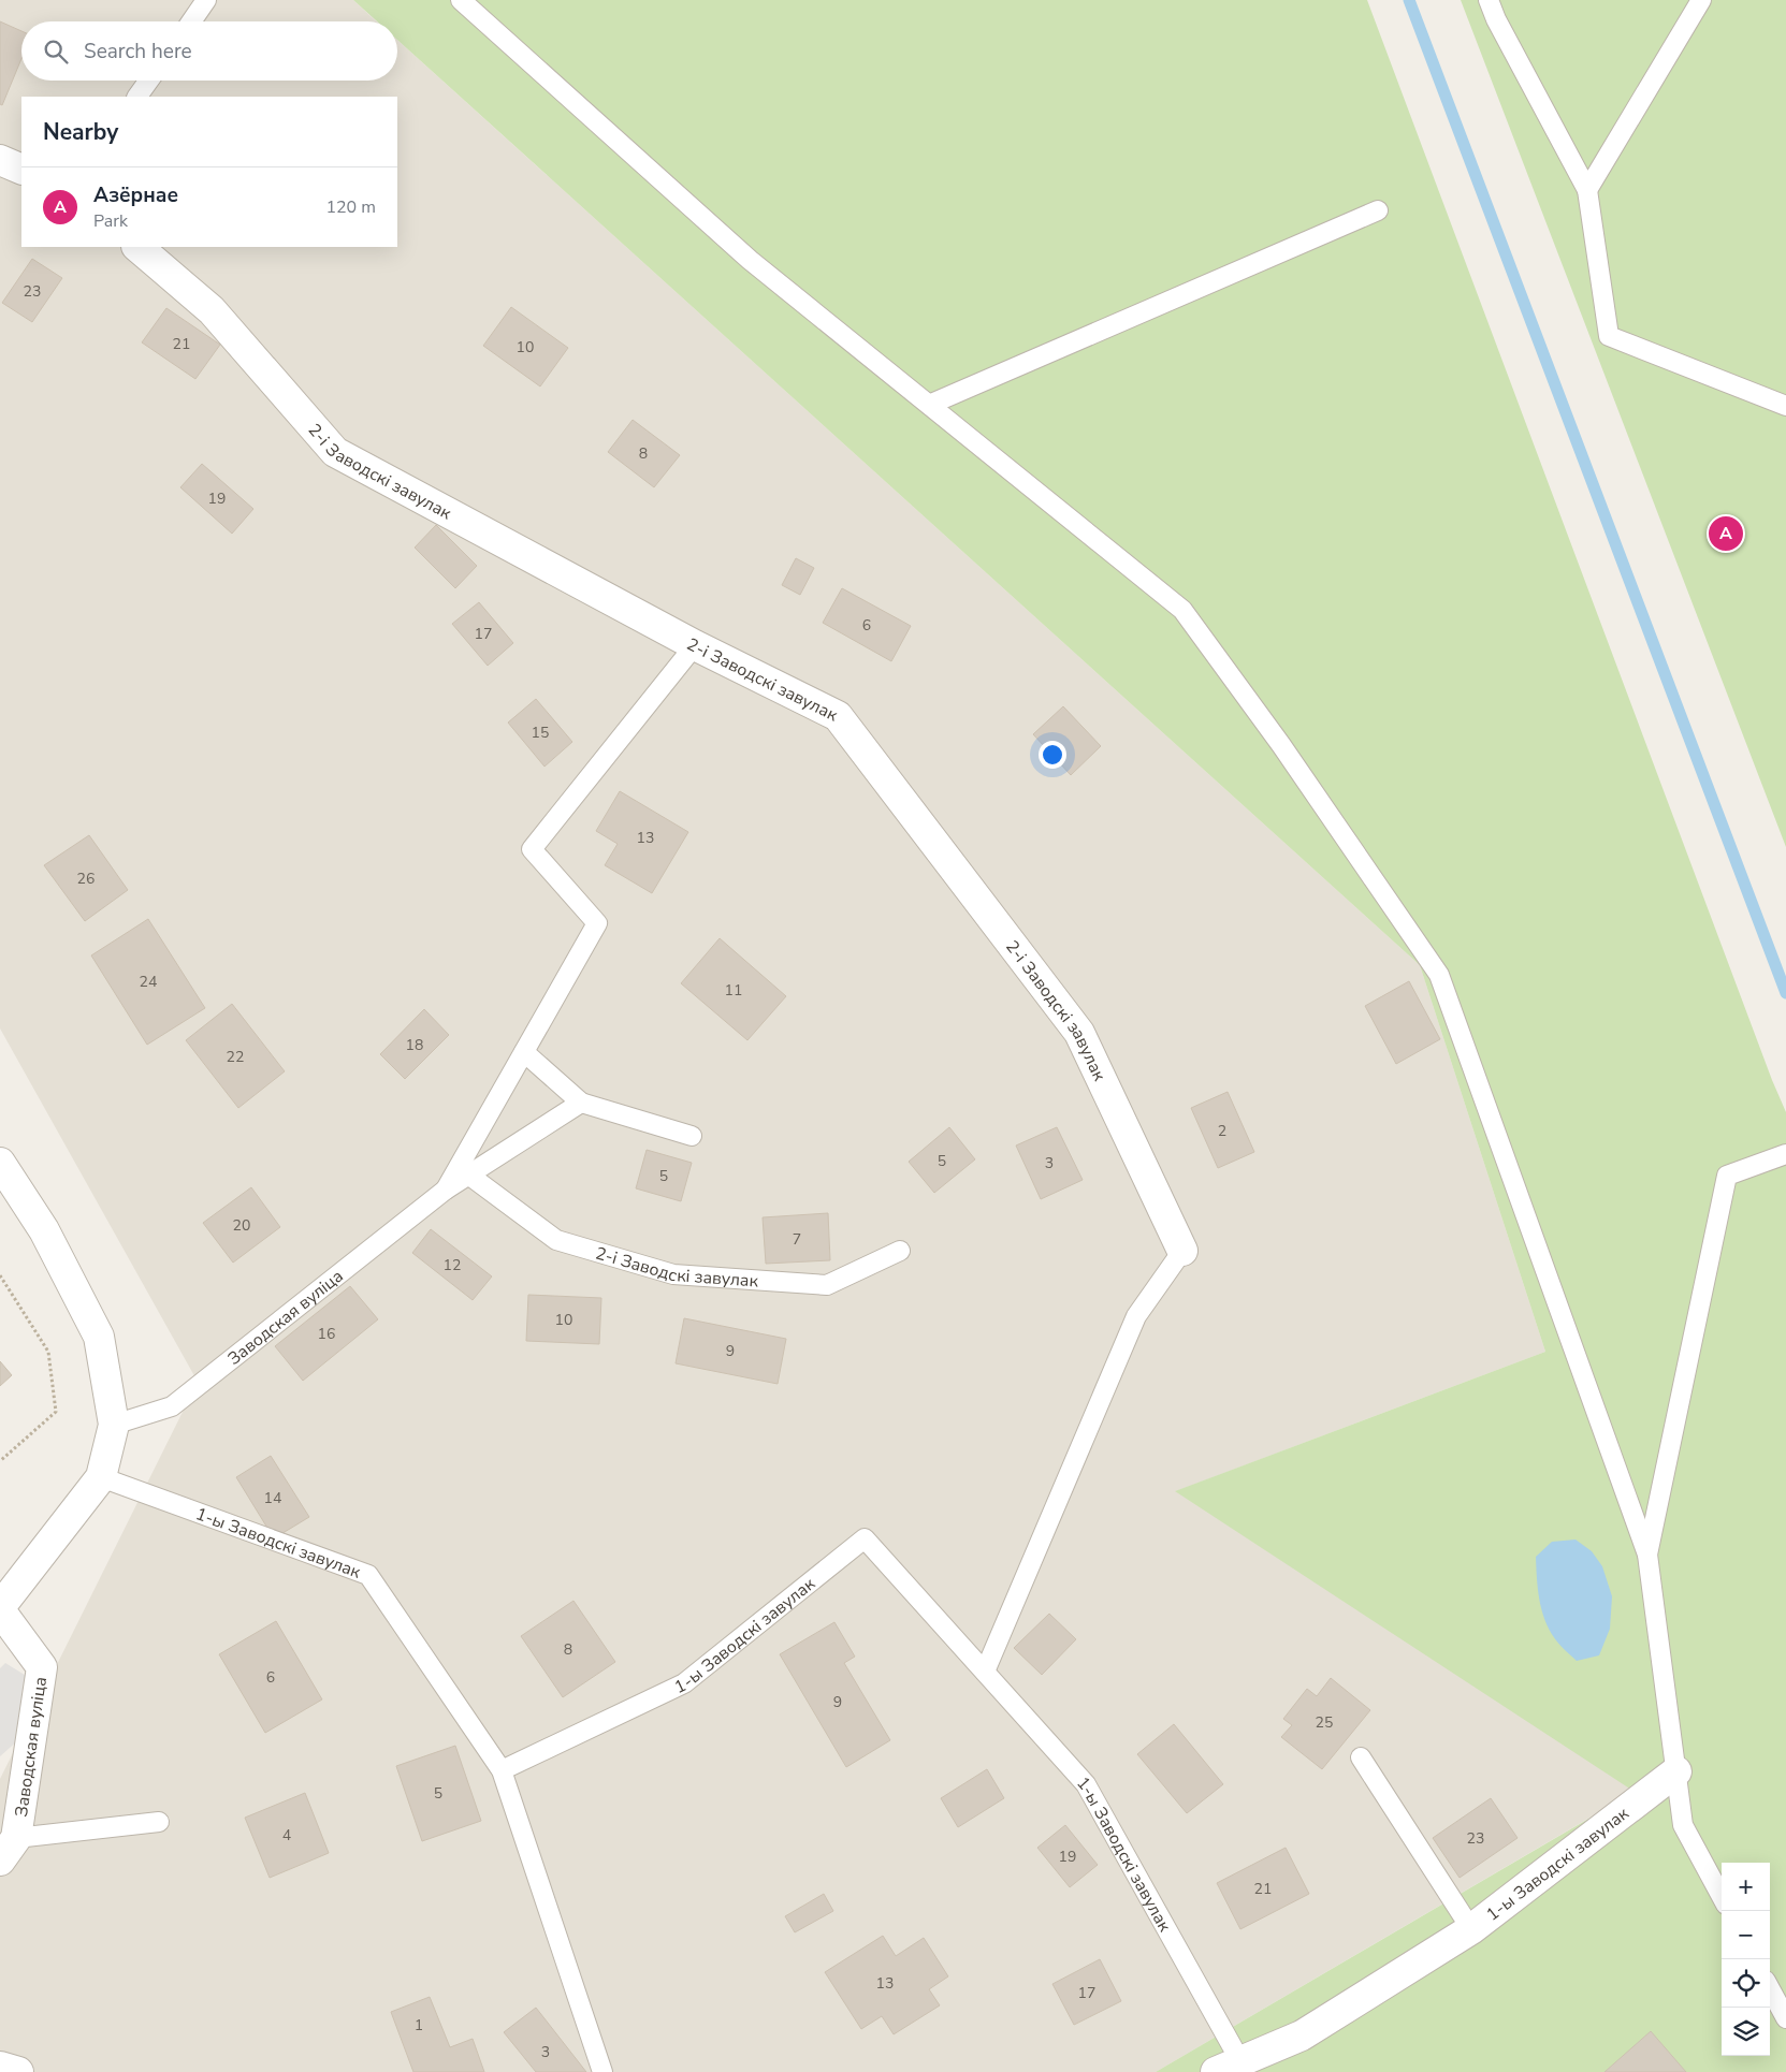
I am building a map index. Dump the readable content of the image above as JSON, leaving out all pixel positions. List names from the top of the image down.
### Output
{
  "streets": {
    "street": ["2-і Заводскі завулак", "Заводская вуліца", "1-ы Заводскі завулак"]
  },
  "crossings": [
    ["2-і Заводскі завулак", "Заводская вуліца"],
    ["2-і Заводскі завулак", "1-ы Заводскі завулак"],
    ["Заводская вуліца", "1-ы Заводскі завулак"]
  ],
  "house_numbers": [
    "23",
    "21",
    "10",
    "8",
    "19",
    "6",
    "17",
    "15",
    "13",
    "26",
    "24",
    "11",
    "18",
    "22",
    "2",
    "5",
    "3",
    "5",
    "20",
    "7",
    "12",
    "10",
    "16",
    "9",
    "14",
    "8",
    "6",
    "9",
    "25",
    "5",
    "4",
    "23",
    "19",
    "21",
    "13",
    "17",
    "1",
    "3"
  ],
  "page": {
    "search": "Search here",
    "heading": "Nearby",
    "list": [
      {
        "mark": "A",
        "name": "Азёрнае",
        "note": "Park",
        "value": "120 m"
      }
    ],
    "pins": "A",
    "map_buttons": ["+", "−"]
  }
}
